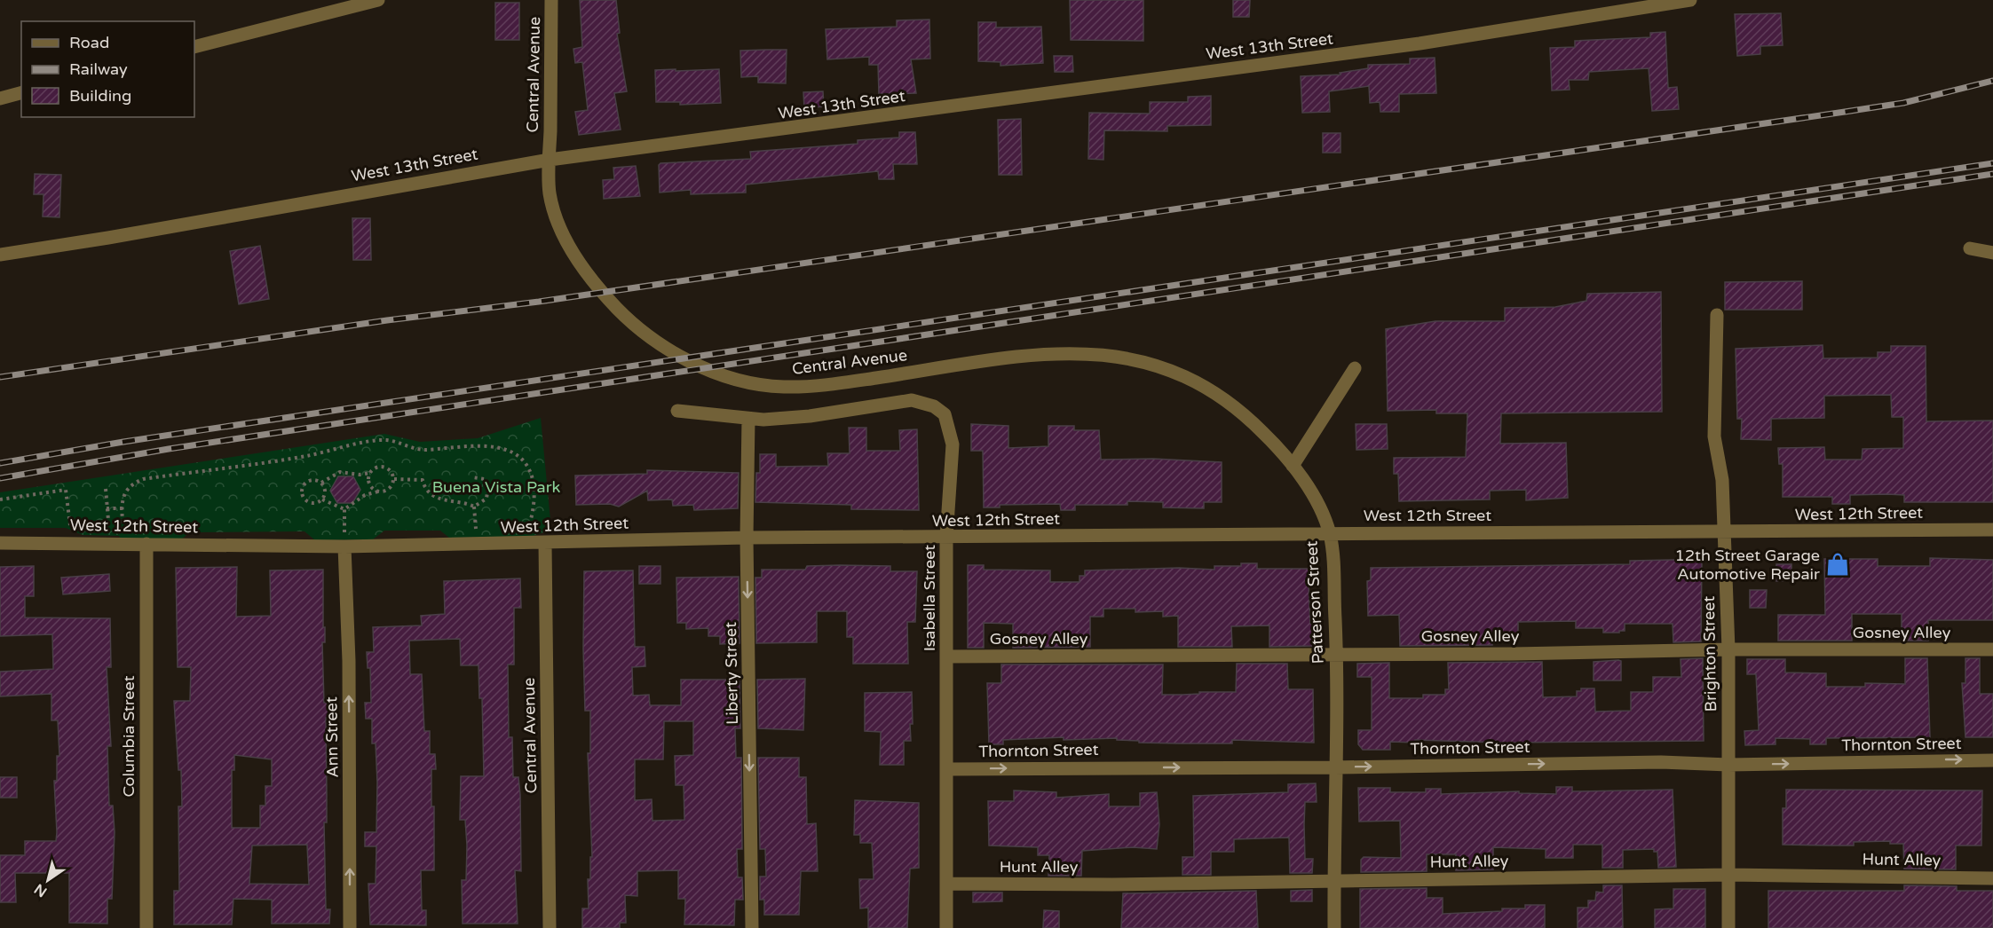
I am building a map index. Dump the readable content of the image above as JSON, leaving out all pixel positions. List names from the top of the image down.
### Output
{
  "streets": {
    "street": [
      "West 13th Street",
      "Central Avenue",
      "West 12th Street",
      "Isabella Street",
      "Patterson Street",
      "Gosney Alley",
      "Brighton Street",
      "Liberty Street",
      "Columbia Street",
      "Ann Street",
      "Thornton Street",
      "Hunt Alley"
    ]
  },
  "crossings": [
    ["West 13th Street", "Central Avenue"],
    ["Central Avenue", "West 12th Street"],
    ["Central Avenue", "Patterson Street"],
    ["West 12th Street", "Isabella Street"],
    ["West 12th Street", "Patterson Street"],
    ["West 12th Street", "Brighton Street"],
    ["West 12th Street", "Liberty Street"],
    ["West 12th Street", "Columbia Street"],
    ["West 12th Street", "Ann Street"],
    ["Isabella Street", "Gosney Alley"],
    ["Isabella Street", "Liberty Street"],
    ["Isabella Street", "Thornton Street"],
    ["Isabella Street", "Hunt Alley"],
    ["Patterson Street", "Gosney Alley"],
    ["Patterson Street", "Thornton Street"],
    ["Patterson Street", "Hunt Alley"],
    ["Gosney Alley", "Brighton Street"],
    ["Brighton Street", "Thornton Street"],
    ["Brighton Street", "Hunt Alley"]
  ],
  "one_way": ["Liberty Street", "Ann Street", "Thornton Street"],
  "parks": ["Buena Vista Park"],
  "places": {
    "shop": ["12th Street Garage Automotive Repair"]
  },
  "legend": ["Road", "Railway", "Building"],
  "north": "bottom left"
}
